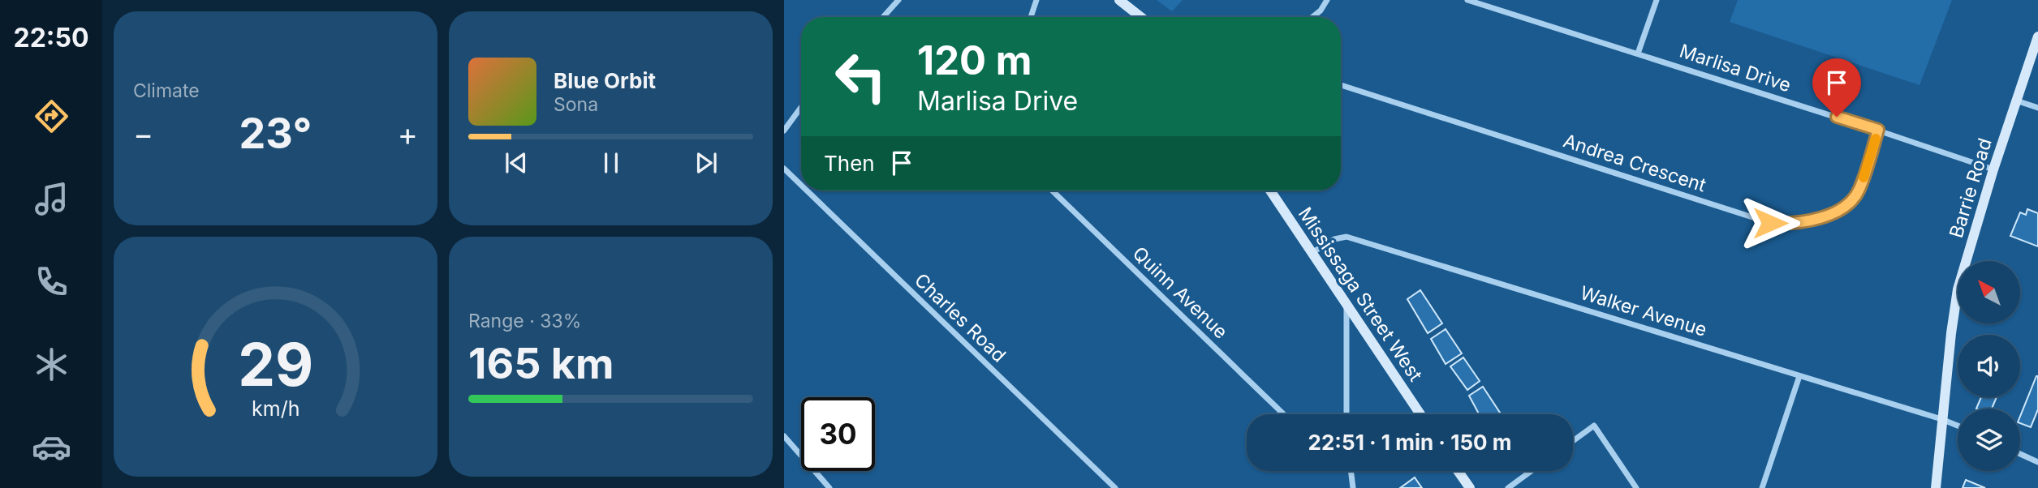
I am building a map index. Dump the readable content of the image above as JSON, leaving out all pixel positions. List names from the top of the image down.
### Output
{
  "streets": {
    "street": [
      "Marlisa Drive",
      "Andrea Crescent",
      "Barrie Road",
      "Quinn Avenue",
      "Mississaga Street West",
      "Walker Avenue",
      "Charles Road"
    ]
  },
  "crossings": [
    ["Marlisa Drive", "Andrea Crescent"],
    ["Marlisa Drive", "Barrie Road"],
    ["Barrie Road", "Walker Avenue"],
    ["Mississaga Street West", "Walker Avenue"]
  ],
  "north": "top left",
  "page": {
    "tabs": "22:50",
    "tile": [
      "Climate",
      ["Range · 33%", "165 km"]
    ],
    "turn": ["120 m", "Marlisa Drive"],
    "song": ["Blue Orbit", "Sona"],
    "heat": ["−", "23°", "+"],
    "then": "Then",
    "limit": "30",
    "trip": "22:51 · 1 min · 150 m",
    "gauge": ["29", "km/h"]
  }
}
